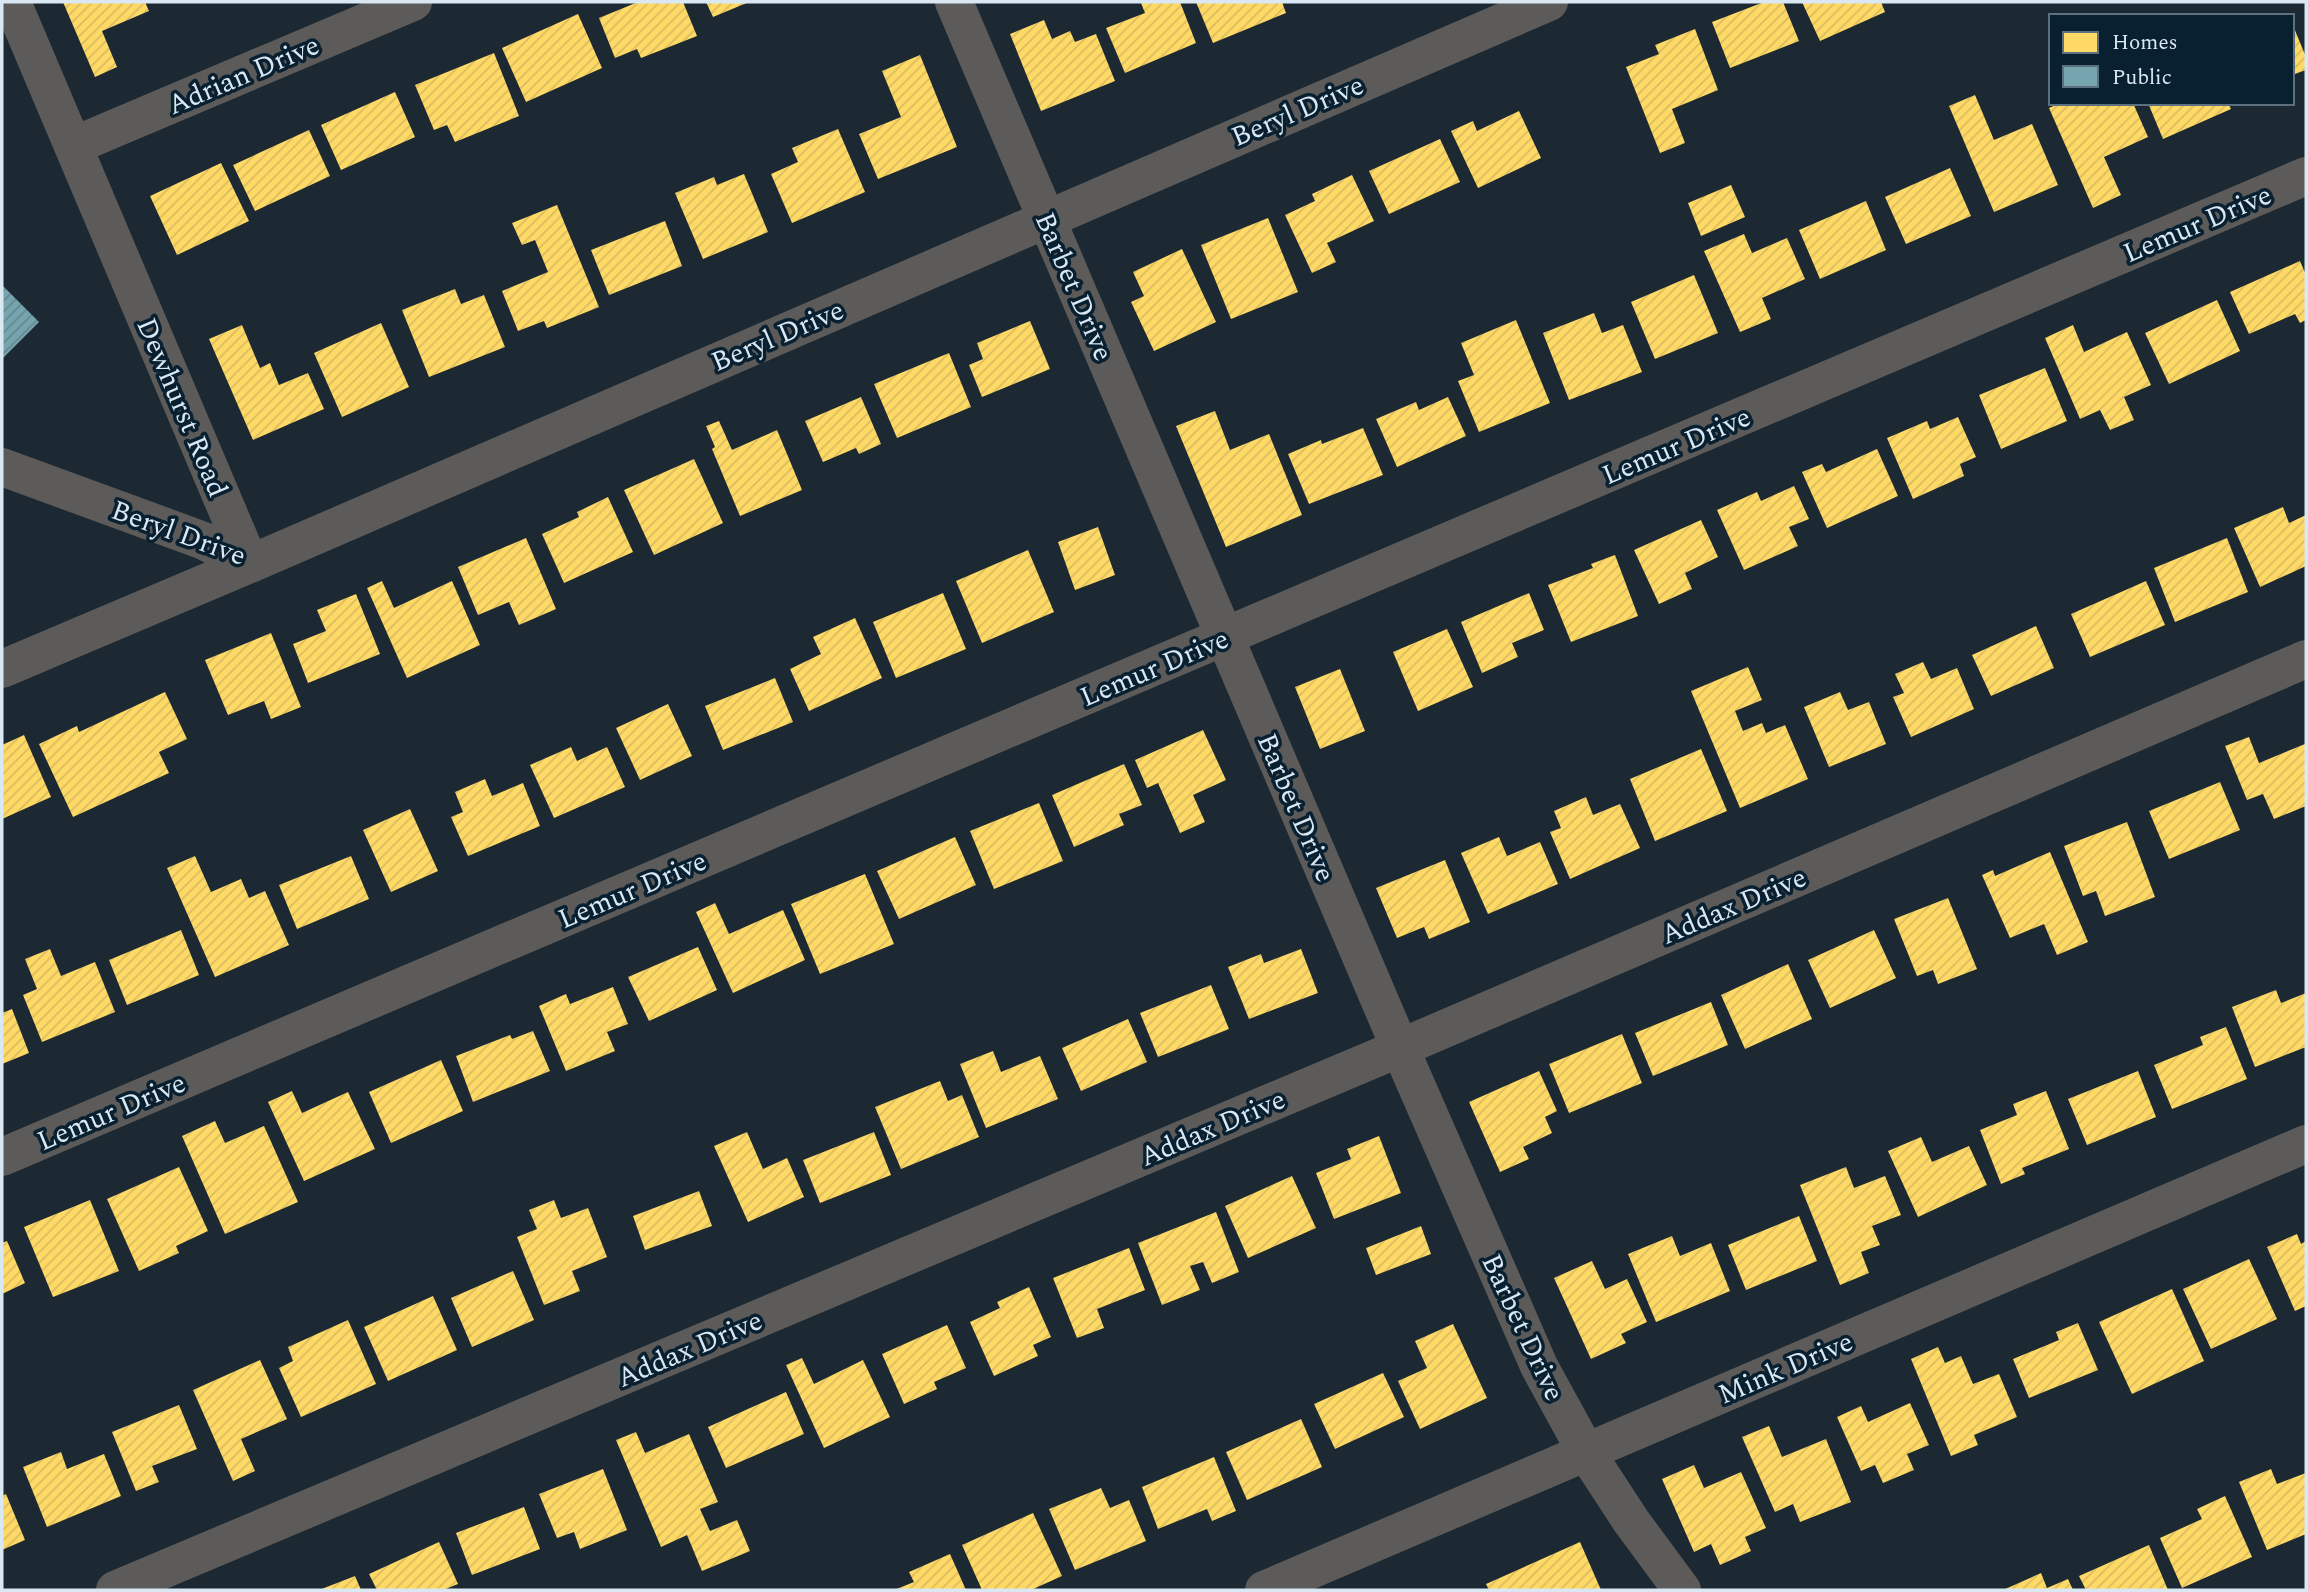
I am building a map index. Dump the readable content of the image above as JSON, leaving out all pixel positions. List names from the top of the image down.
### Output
{
  "streets": {
    "street": [
      "Adrian Drive",
      "Beryl Drive",
      "Lemur Drive",
      "Barbet Drive",
      "Dewhurst Road",
      "Addax Drive",
      "Mink Drive"
    ]
  },
  "crossings": [
    ["Adrian Drive", "Dewhurst Road"],
    ["Beryl Drive", "Barbet Drive"],
    ["Beryl Drive", "Dewhurst Road"],
    ["Lemur Drive", "Barbet Drive"],
    ["Barbet Drive", "Addax Drive"],
    ["Barbet Drive", "Mink Drive"]
  ],
  "legend": ["Homes", "Public"]
}
